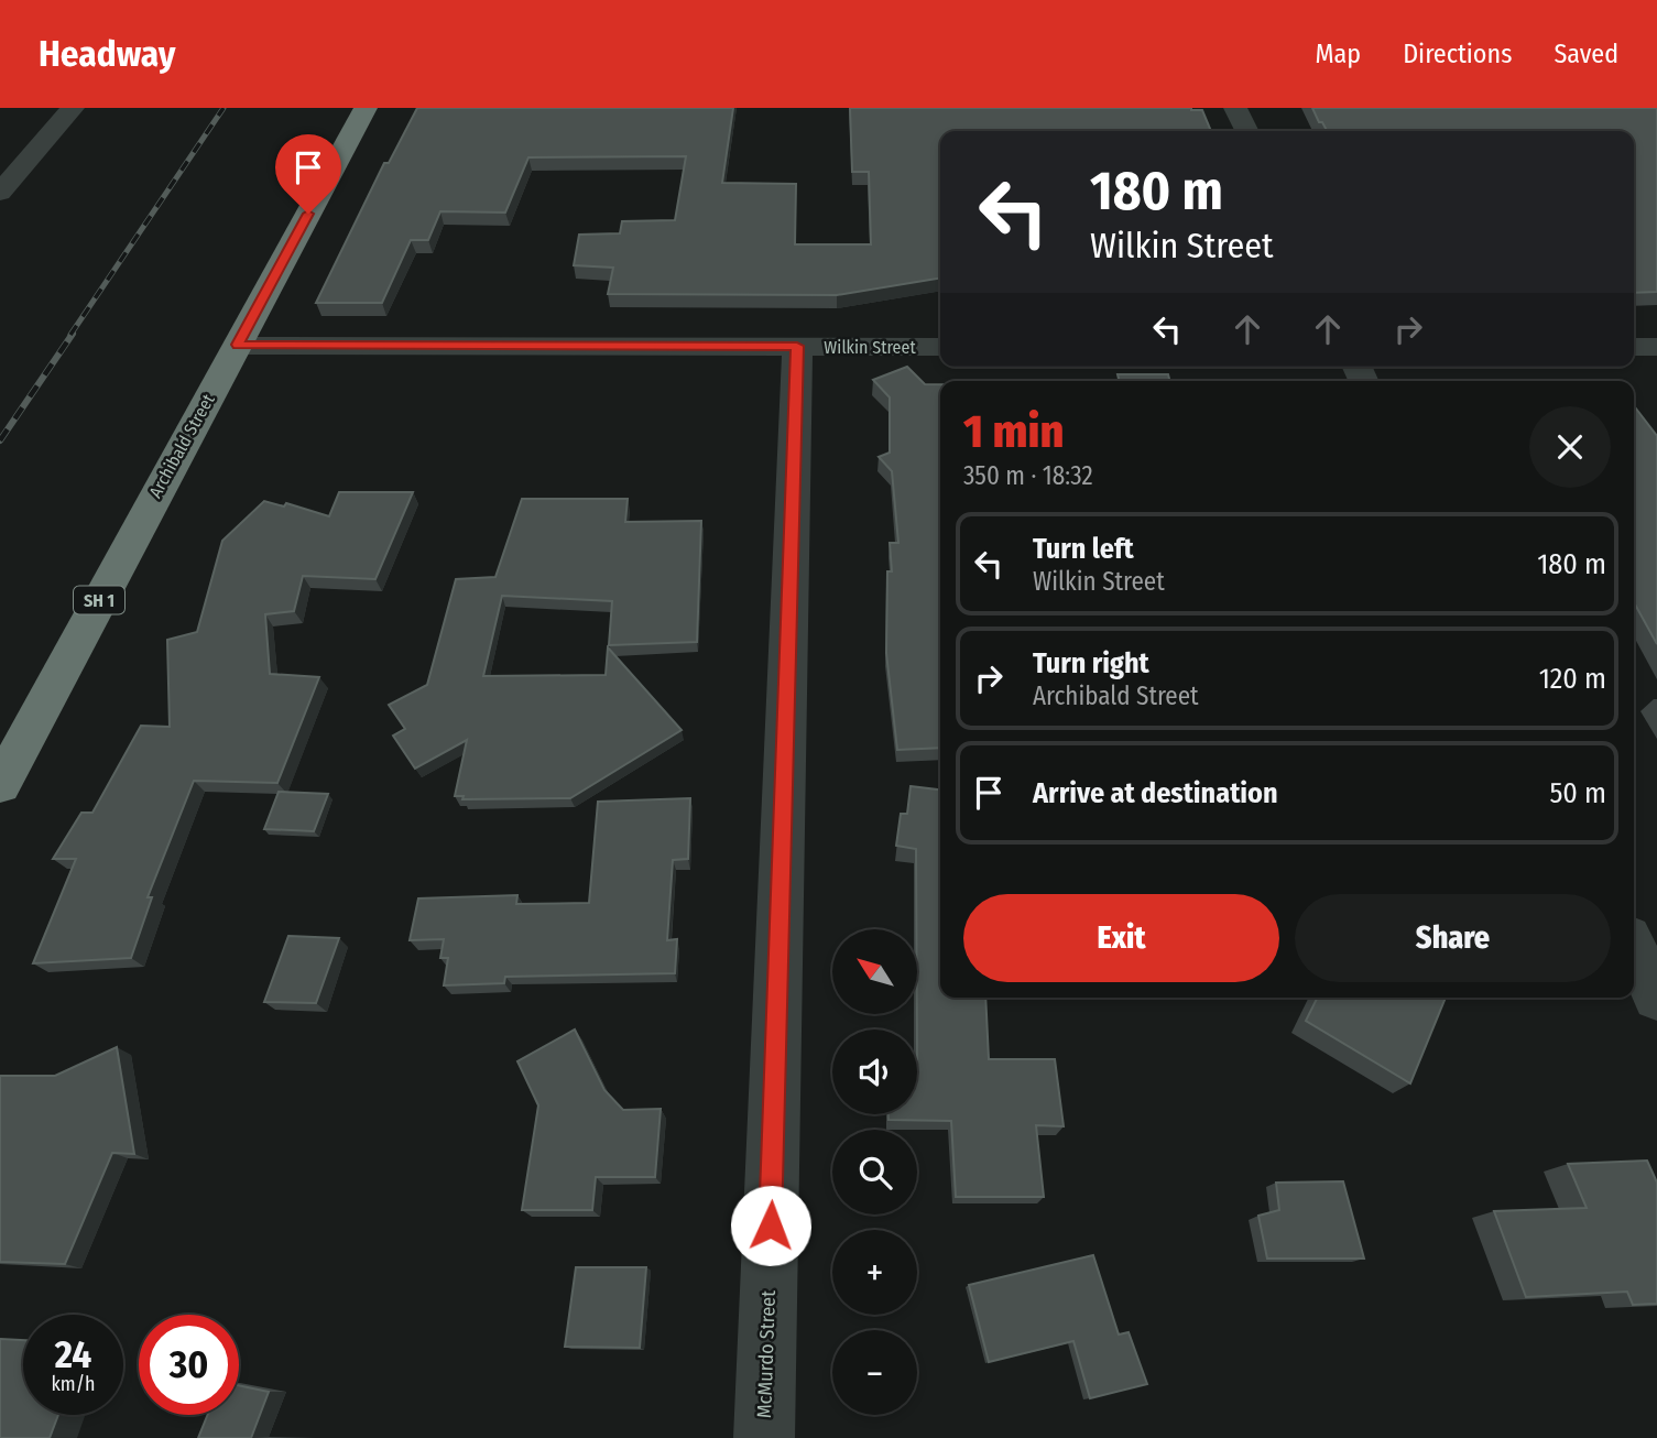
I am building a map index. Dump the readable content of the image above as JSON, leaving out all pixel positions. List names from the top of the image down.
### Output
{
  "streets": {
    "highway": ["Archibald Street", "SH 1"],
    "street": ["Wilkin Street", "McMurdo Street"]
  },
  "crossings": [
    ["Wilkin Street", "Archibald Street"],
    ["Wilkin Street", "McMurdo Street"]
  ],
  "north": "top left",
  "page": {
    "header": "Headway",
    "nav": ["Map", "Directions", "Saved"],
    "turn": ["180 m", "Wilkin Street"],
    "heading": ["1 min", "350 m · 18:32"],
    "list": [
      {
        "name": "Turn left",
        "note": "Wilkin Street",
        "value": "180 m"
      },
      {
        "name": "Turn right",
        "note": "Archibald Street",
        "value": "120 m"
      },
      {
        "name": "Arrive at destination",
        "value": "50 m"
      }
    ],
    "buttons": ["Exit", "Share"],
    "map_buttons": ["+", "−"],
    "speed": "24 km/h",
    "limit": "30"
  }
}
